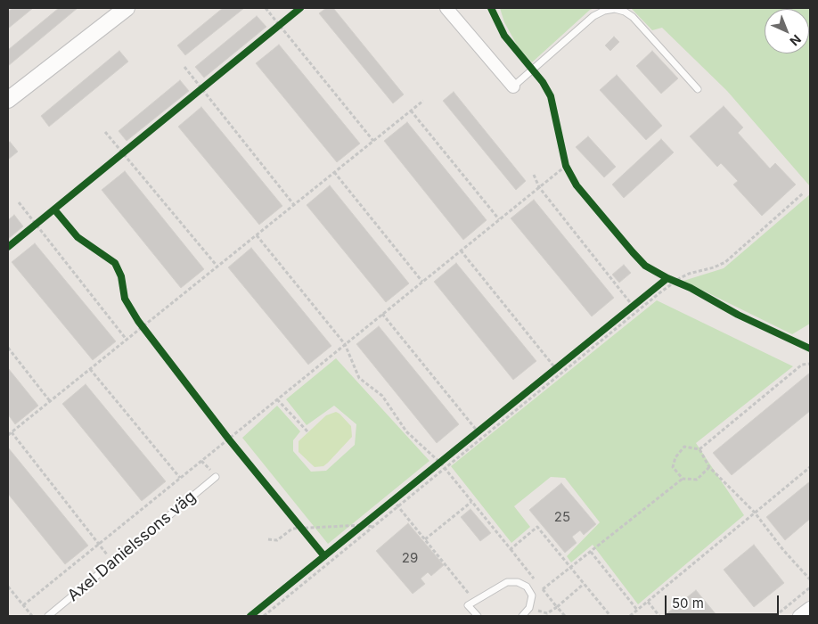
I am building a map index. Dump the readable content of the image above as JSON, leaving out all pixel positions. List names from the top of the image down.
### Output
{
  "streets": {
    "lane": ["Axel Danielssons väg"]
  },
  "house_numbers": ["25", "29"],
  "scale_bar": "50 m",
  "north": "bottom right"
}
